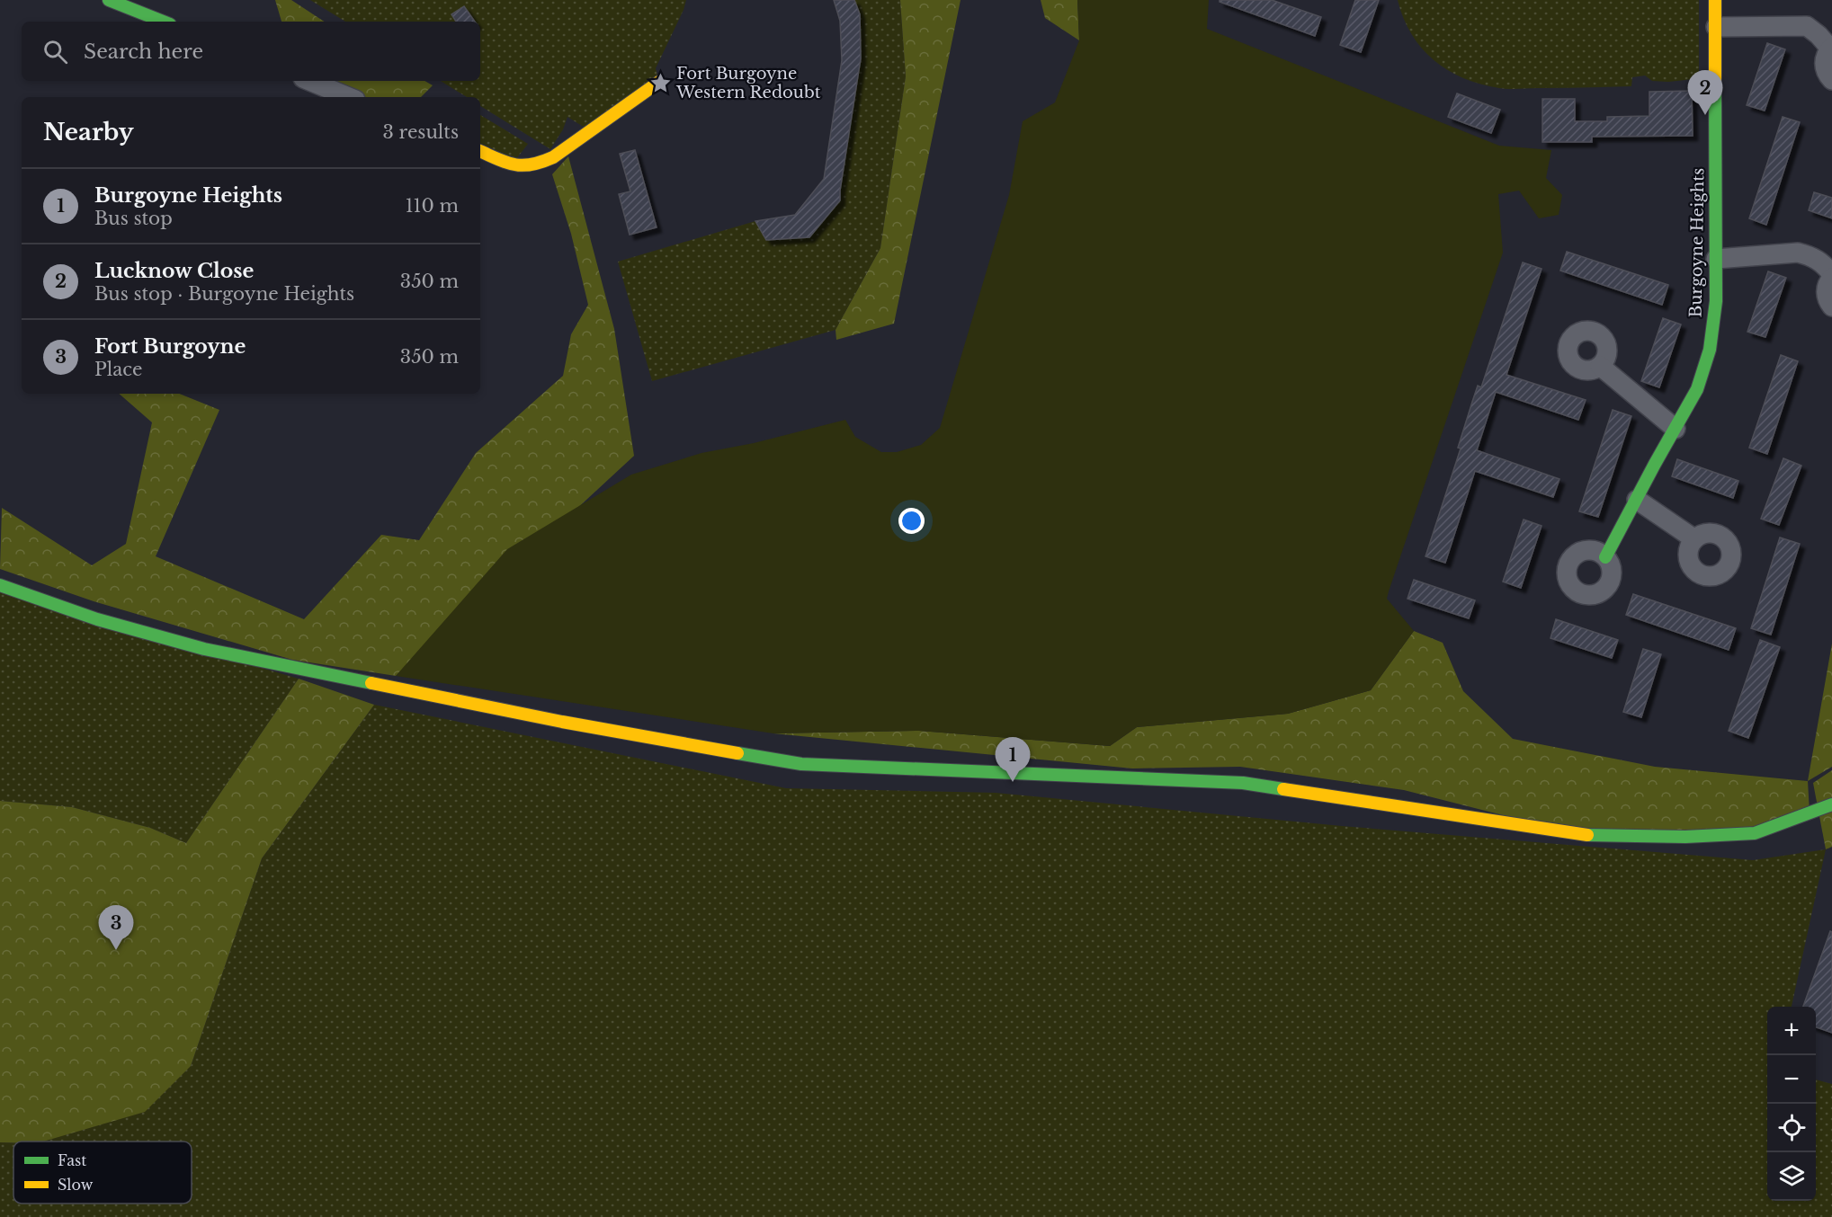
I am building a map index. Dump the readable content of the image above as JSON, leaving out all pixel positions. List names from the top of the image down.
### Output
{
  "streets": {
    "main road": ["Burgoyne Heights"]
  },
  "places": {
    "place": ["Fort Burgoyne Western Redoubt"]
  },
  "legend": ["Fast", "Slow"],
  "page": {
    "search": "Search here",
    "pins": ["2", "1", "3"],
    "heading": ["Nearby", "3 results"],
    "list": [
      {
        "mark": "1",
        "name": "Burgoyne Heights",
        "note": "Bus stop",
        "value": "110 m"
      },
      {
        "mark": "2",
        "name": "Lucknow Close",
        "note": "Bus stop · Burgoyne Heights",
        "value": "350 m"
      },
      {
        "mark": "3",
        "name": "Fort Burgoyne",
        "note": "Place",
        "value": "350 m"
      }
    ],
    "map_buttons": ["+", "−"]
  }
}
